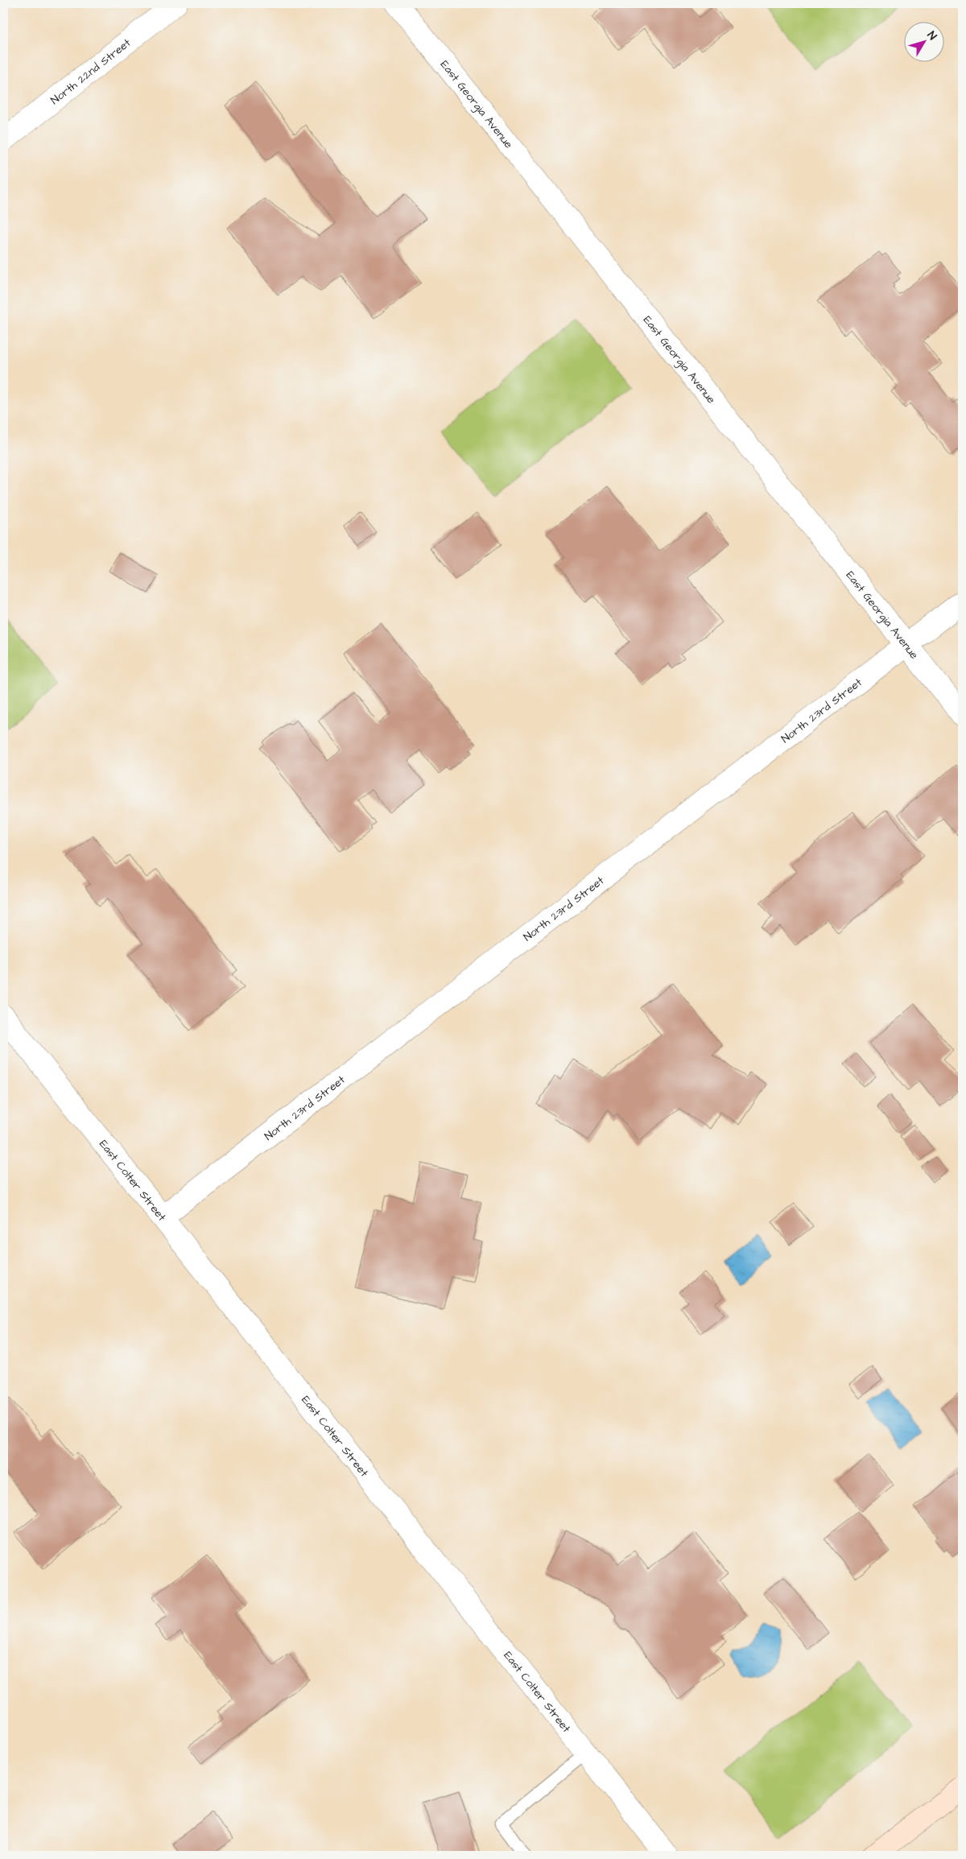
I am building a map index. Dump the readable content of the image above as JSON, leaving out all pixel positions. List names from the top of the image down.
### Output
{
  "streets": {
    "street": [
      "North 22nd Street",
      "East Georgia Avenue",
      "North 23rd Street",
      "East Colter Street"
    ]
  },
  "crossings": [
    ["East Georgia Avenue", "North 23rd Street"],
    ["North 23rd Street", "East Colter Street"]
  ],
  "north": "top right"
}
